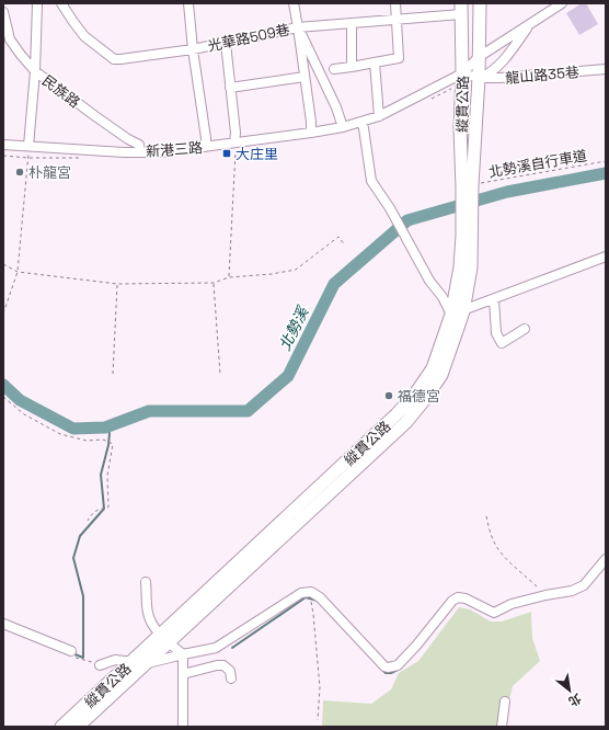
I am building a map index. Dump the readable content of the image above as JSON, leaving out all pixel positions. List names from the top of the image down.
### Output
{
  "streets": {
    "main road": ["縱貫公路"],
    "street": [
      "光華路509巷",
      "龍山路35巷",
      "民族路",
      "新港三路"
    ],
    "path": ["北勢溪自行車道"]
  },
  "crossings": [
    ["光華路509巷", "縱貫公路"],
    ["龍山路35巷", "縱貫公路"],
    ["龍山路35巷", "新港三路"],
    ["民族路", "新港三路"],
    ["縱貫公路", "新港三路"],
    ["縱貫公路", "北勢溪自行車道"]
  ],
  "water": ["北勢溪"],
  "places": {
    "transit": ["大庄里"],
    "other": ["朴龍宮", "福德宮"]
  },
  "north": "bottom right"
}
